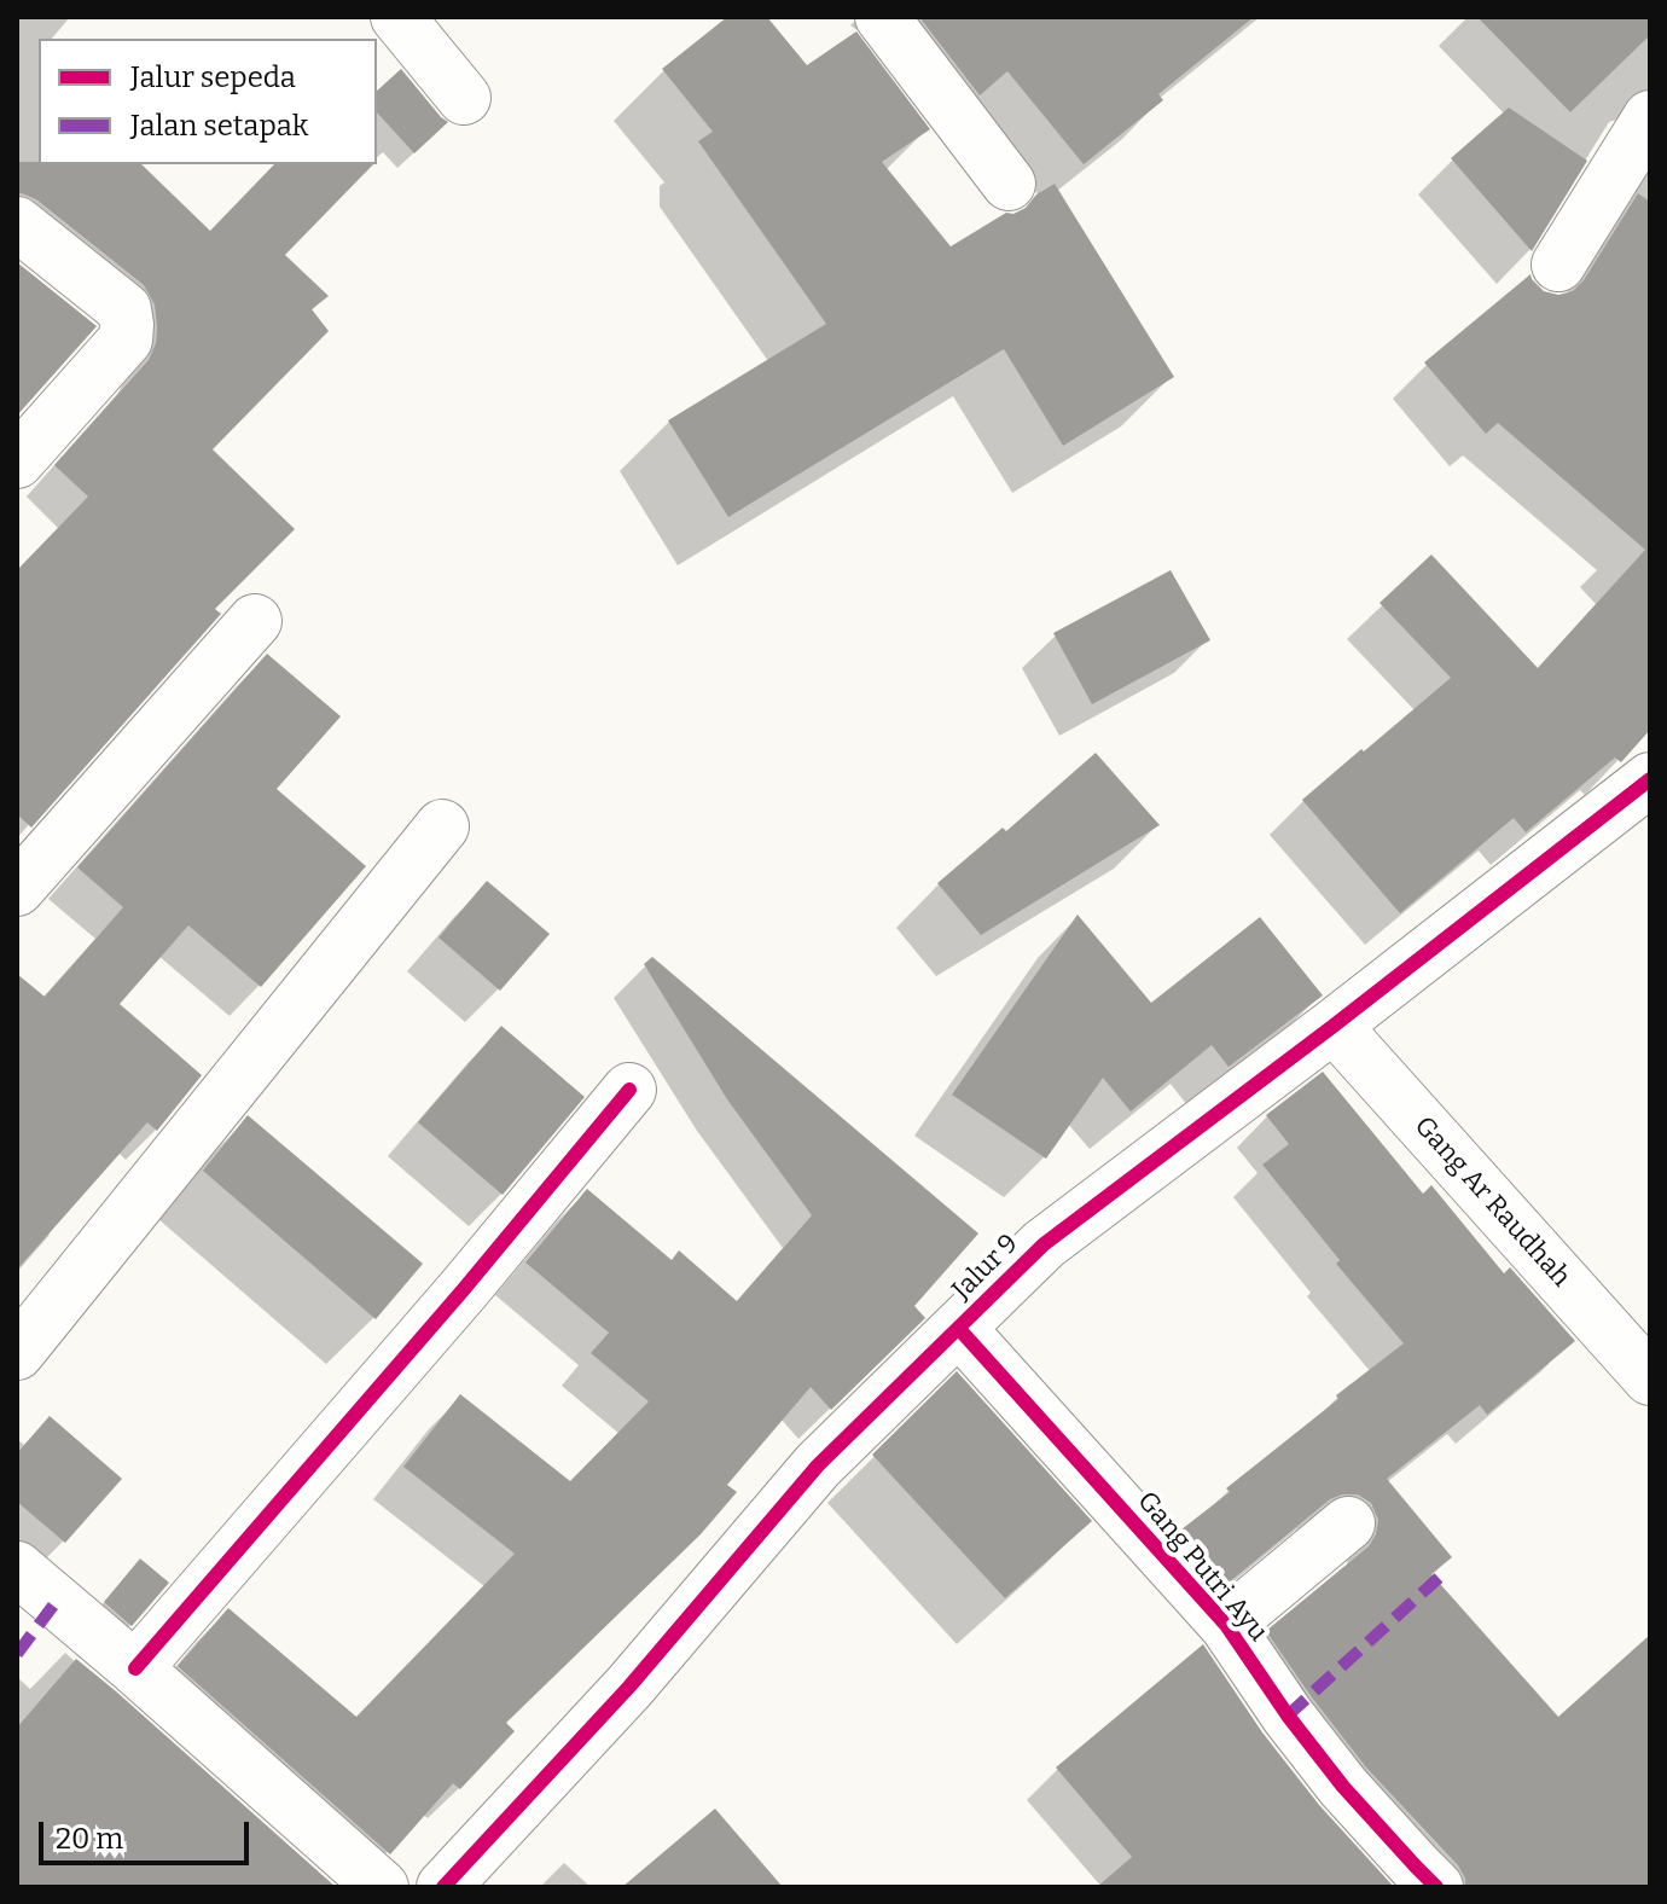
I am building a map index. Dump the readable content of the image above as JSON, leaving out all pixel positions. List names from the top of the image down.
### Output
{
  "streets": {
    "street": ["Gang Ar Raudhah", "Jalur 9", "Gang Putri Ayu"]
  },
  "crossings": [
    ["Gang Ar Raudhah", "Jalur 9"],
    ["Jalur 9", "Gang Putri Ayu"]
  ],
  "legend": ["Jalur sepeda", "Jalan setapak"],
  "scale_bar": "20 m"
}
